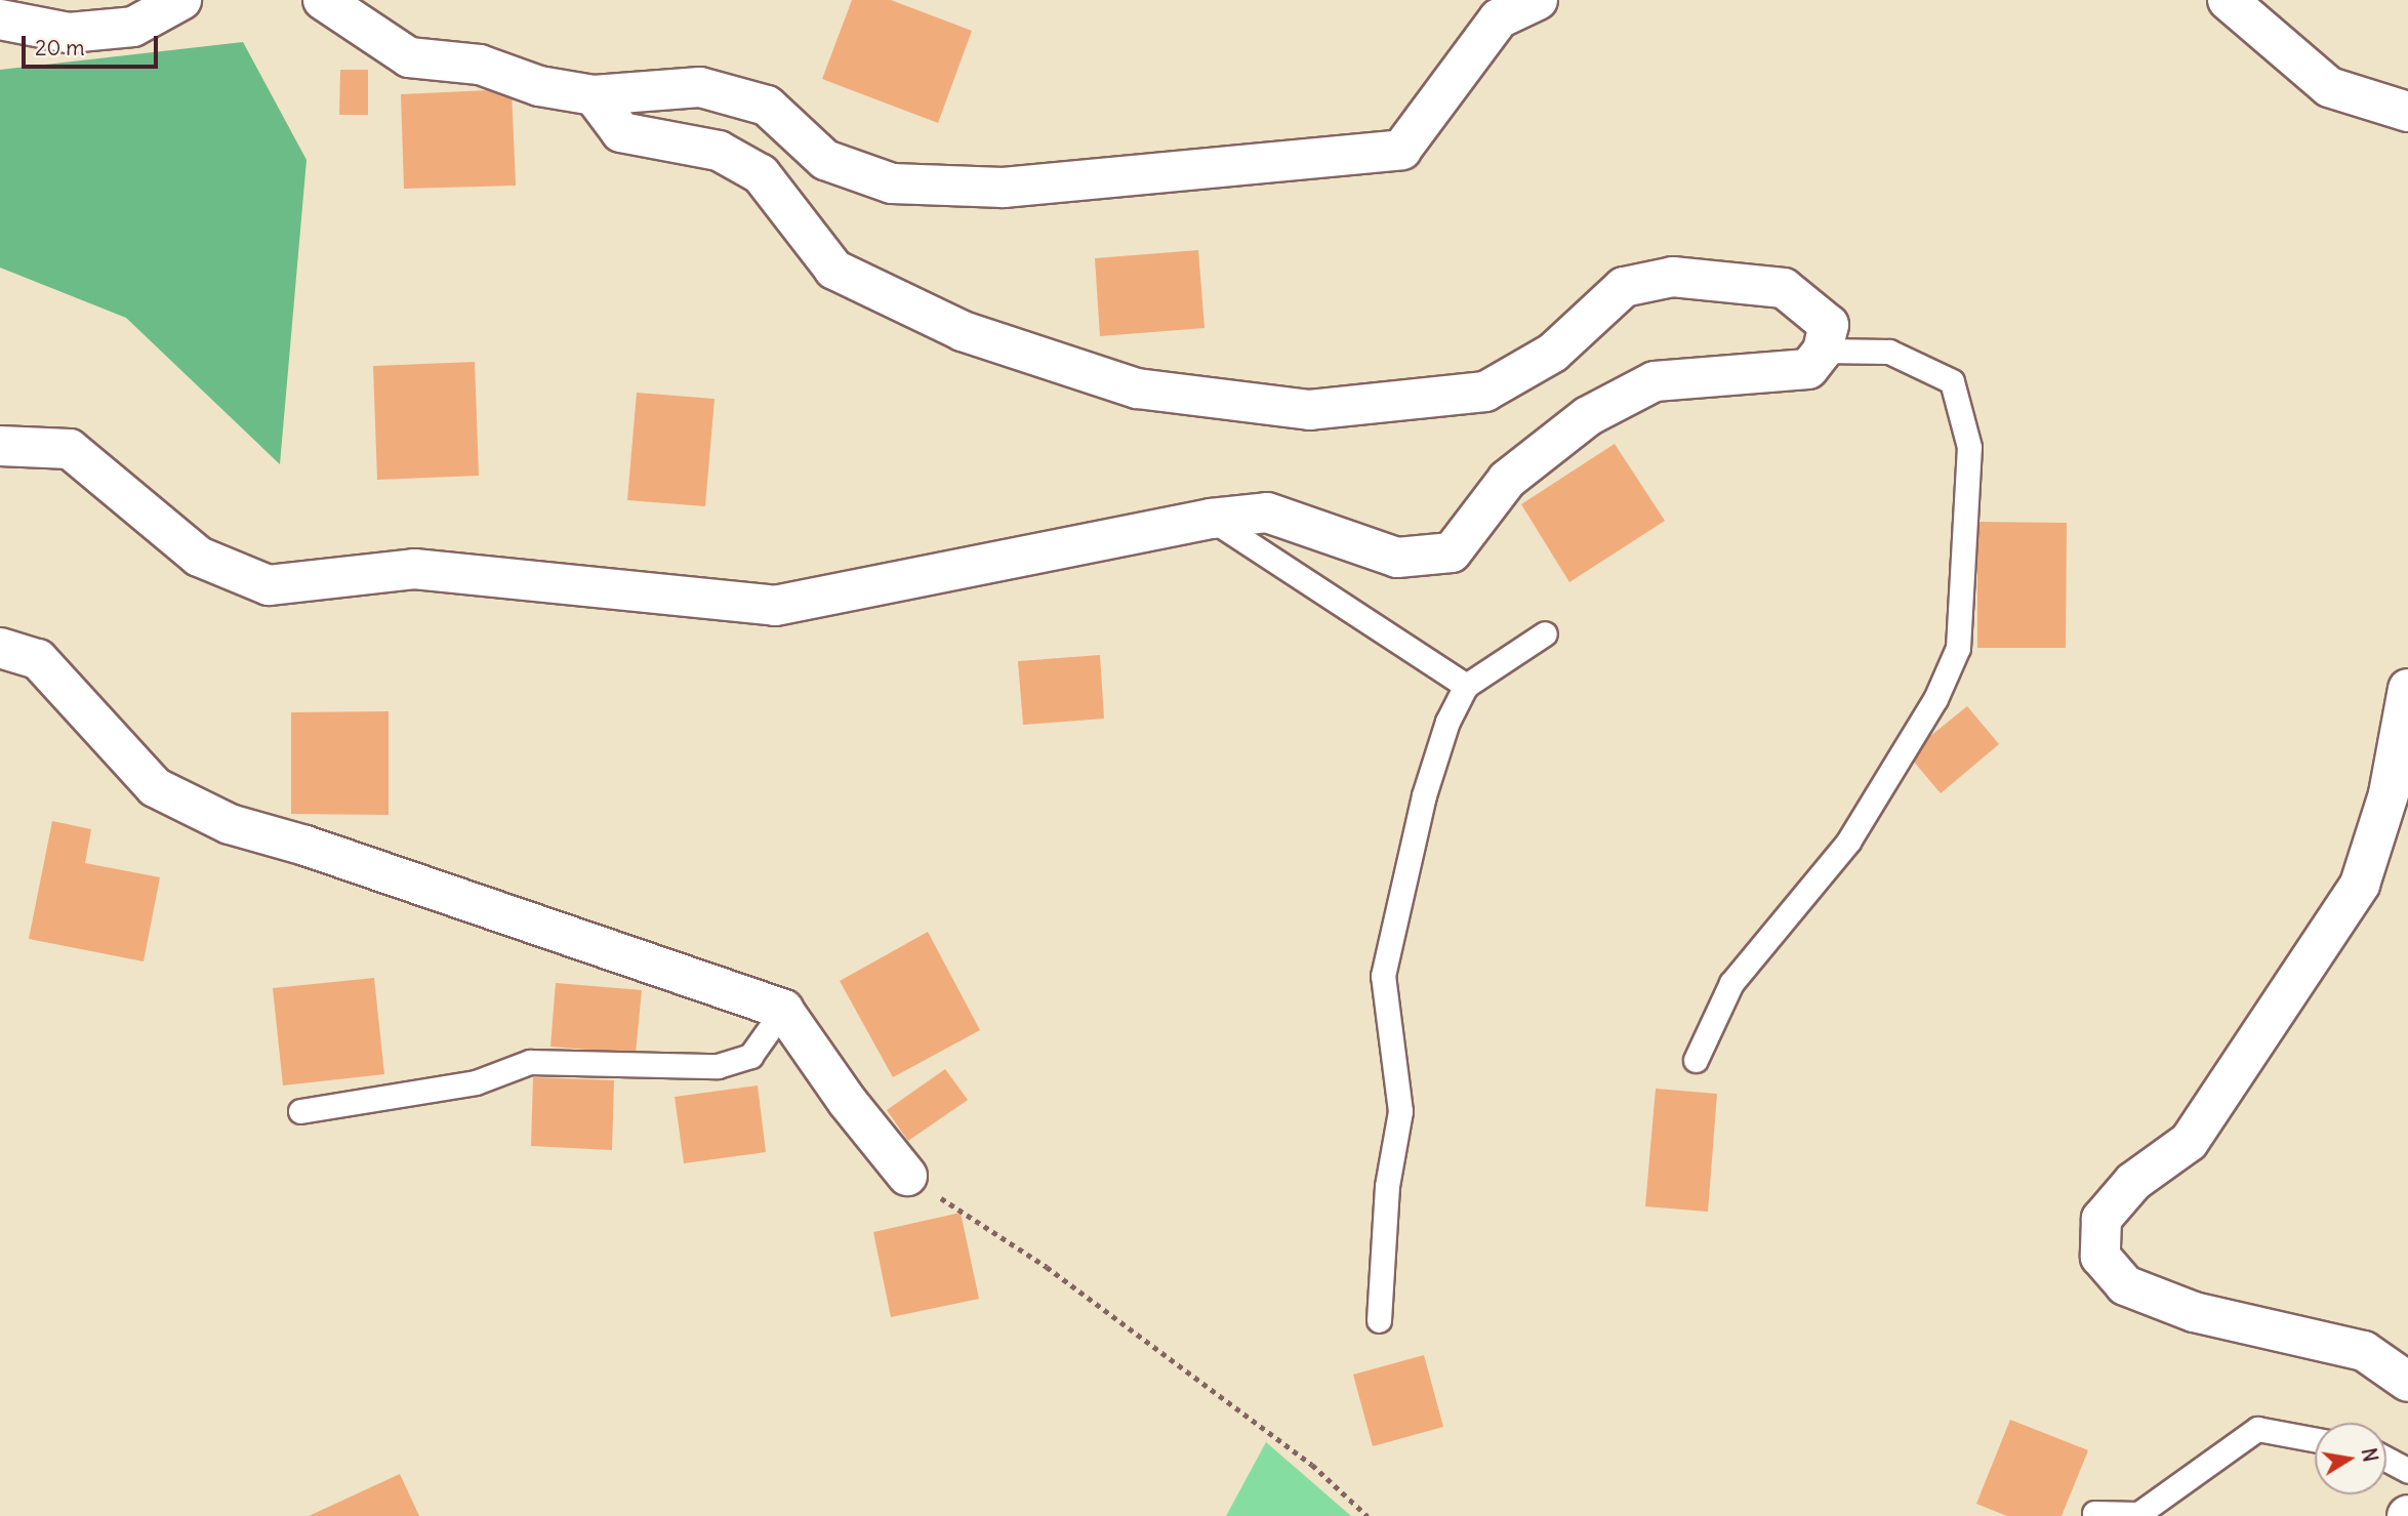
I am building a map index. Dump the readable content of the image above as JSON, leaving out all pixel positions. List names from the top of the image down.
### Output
{
  "scale_bar": "20 m",
  "north": "right"
}
